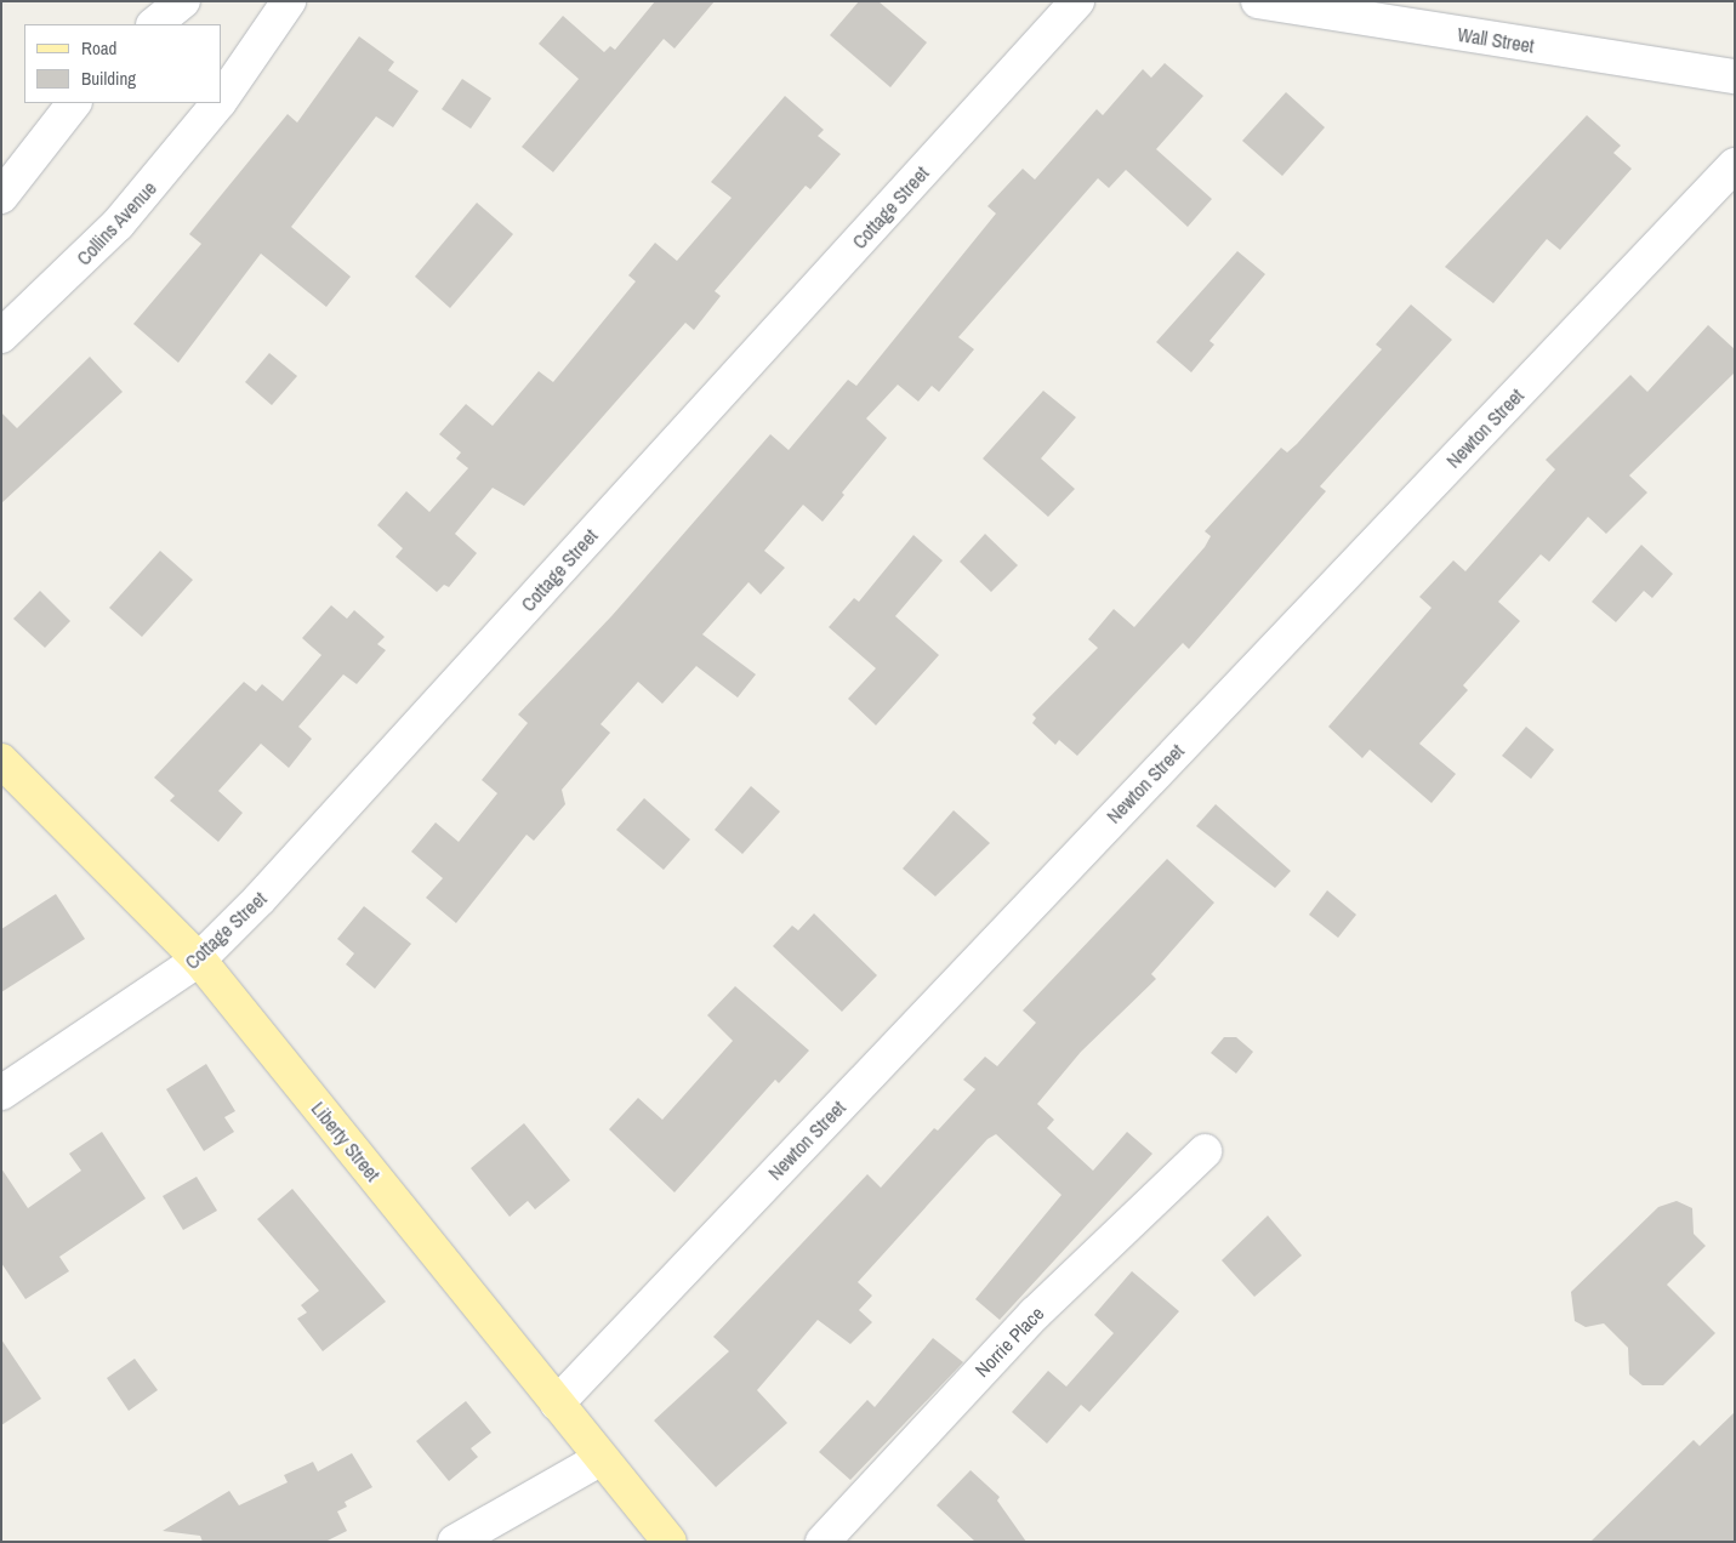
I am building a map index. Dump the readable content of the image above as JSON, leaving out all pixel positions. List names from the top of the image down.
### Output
{
  "streets": {
    "main road": ["Liberty Street"],
    "street": [
      "Wall Street",
      "Cottage Street",
      "Collins Avenue",
      "Newton Street",
      "Norrie Place"
    ]
  },
  "crossings": [
    ["Cottage Street", "Liberty Street"],
    ["Newton Street", "Liberty Street"]
  ],
  "legend": ["Road", "Building"]
}
